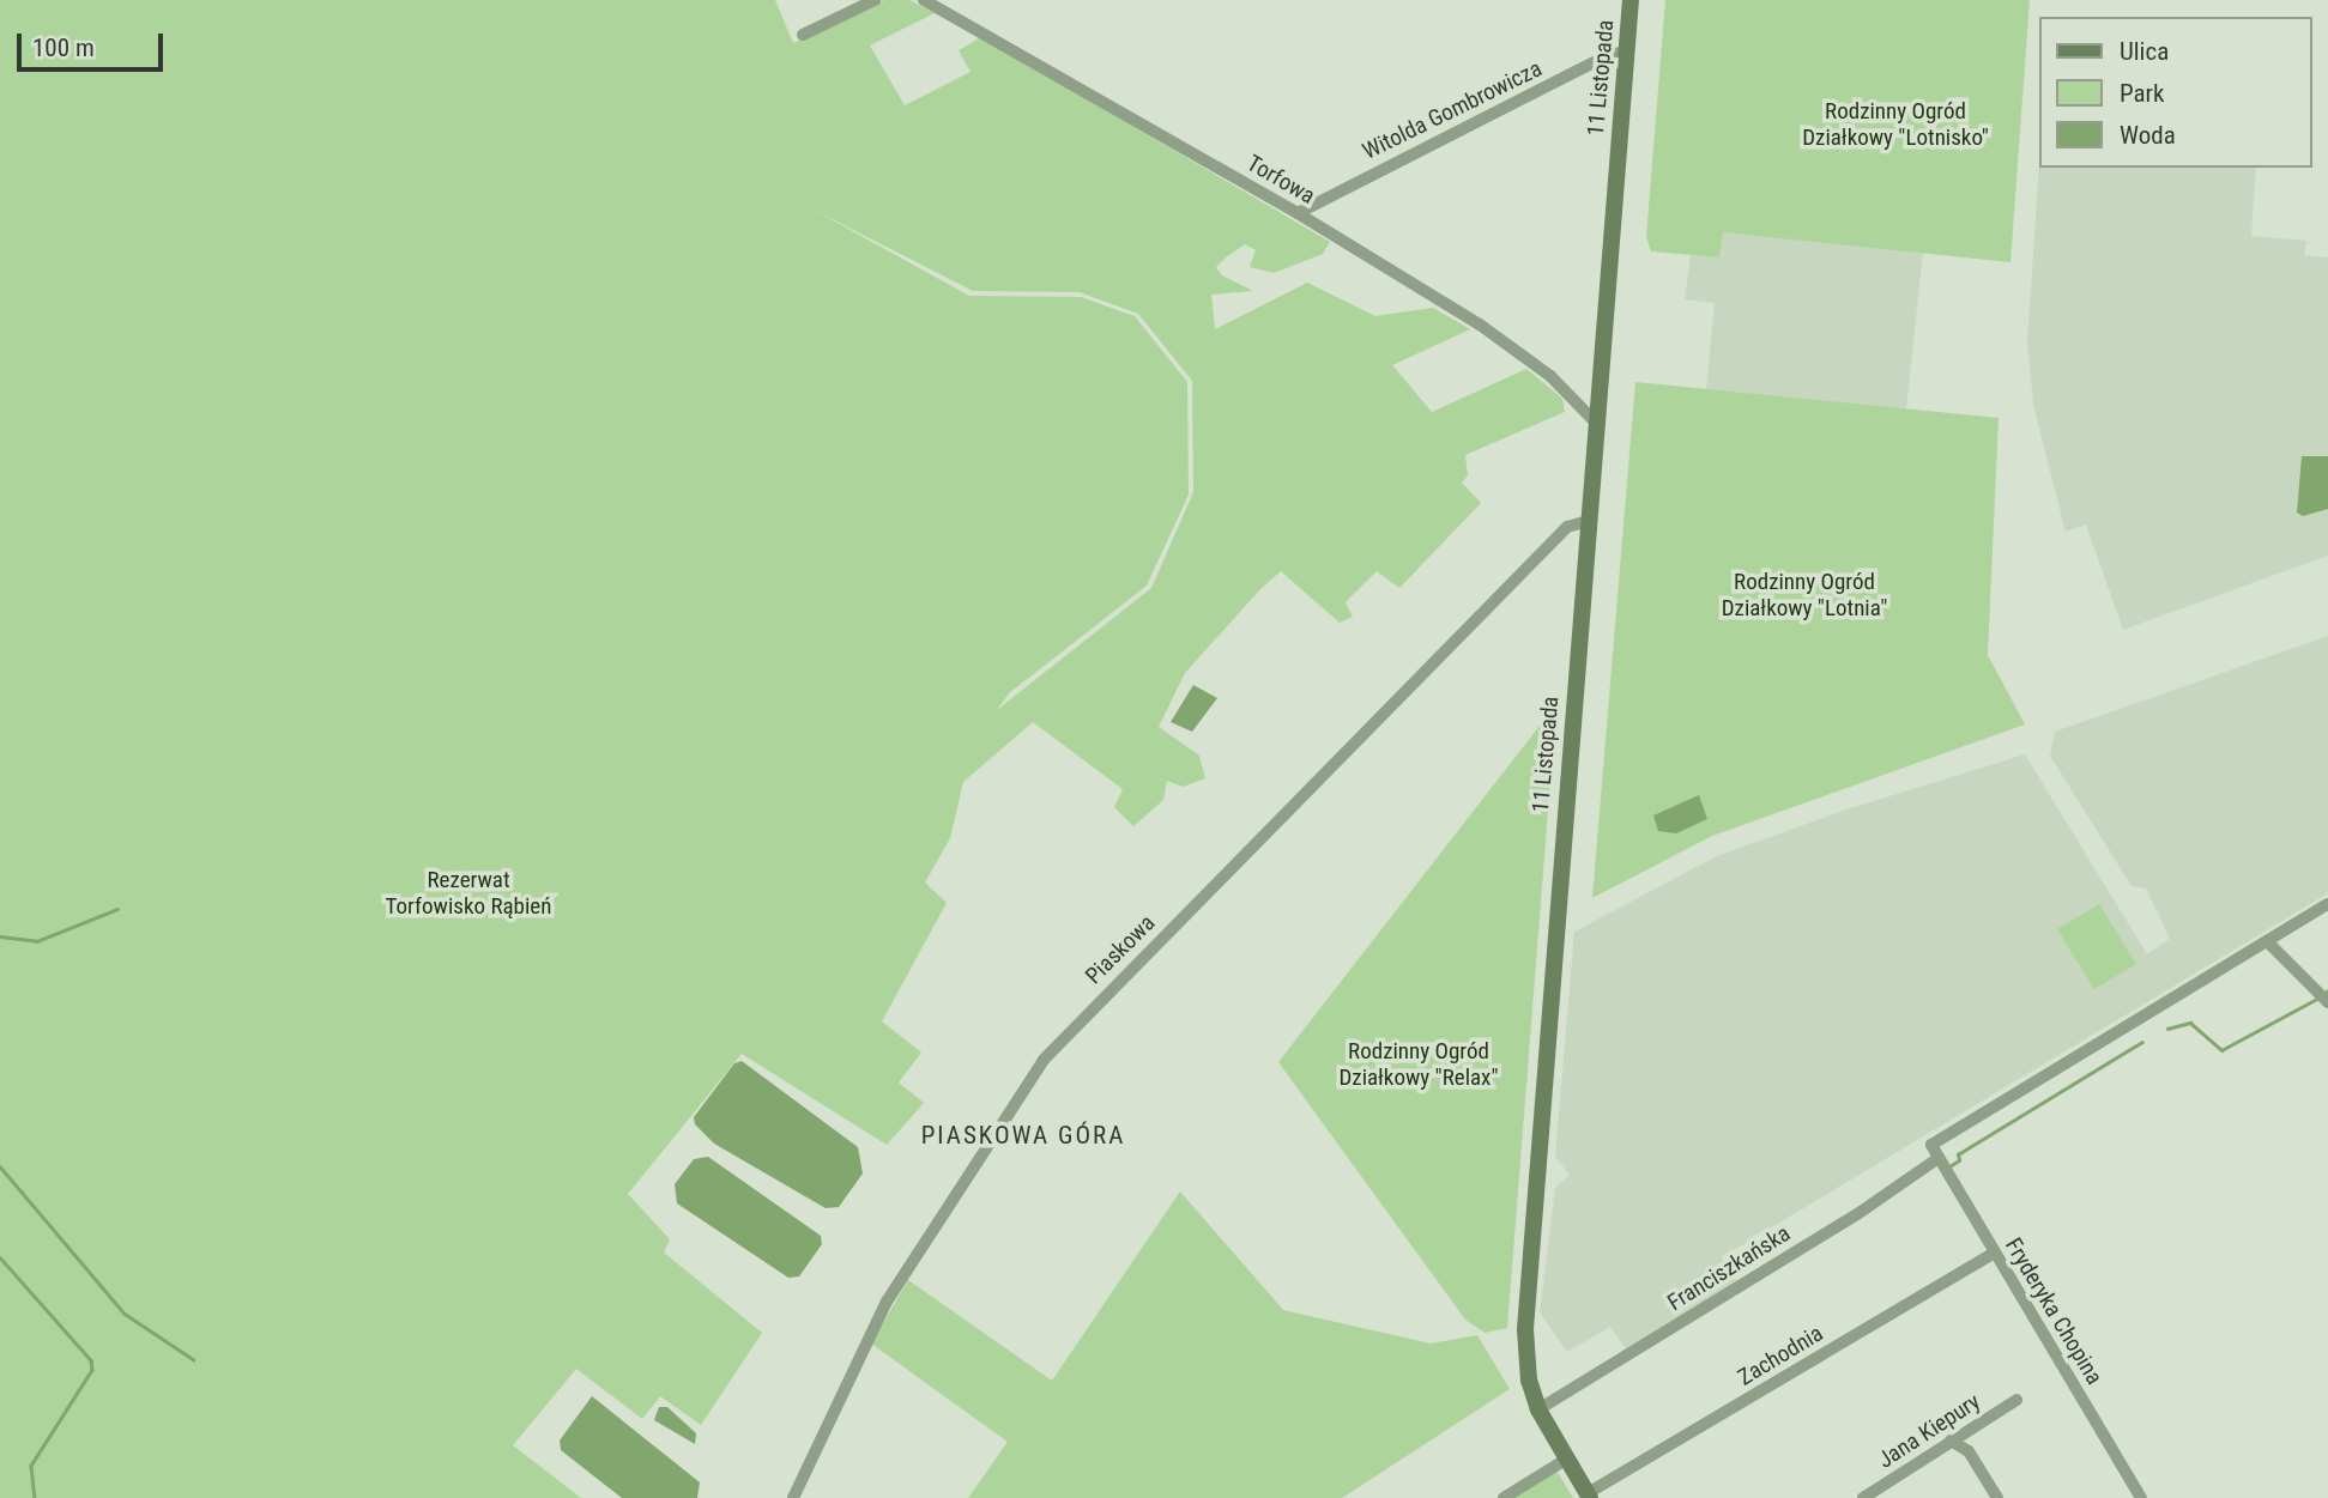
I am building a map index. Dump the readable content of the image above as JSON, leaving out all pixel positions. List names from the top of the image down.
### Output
{
  "streets": {
    "street": [
      "11 Listopada",
      "Witolda Gombrowicza",
      "Torfowa",
      "Piaskowa",
      "Franciszkańska",
      "Fryderyka Chopina",
      "Zachodnia",
      "Jana Kiepury"
    ]
  },
  "crossings": [
    ["11 Listopada", "Witolda Gombrowicza"],
    ["11 Listopada", "Torfowa"],
    ["11 Listopada", "Piaskowa"],
    ["11 Listopada", "Franciszkańska"],
    ["11 Listopada", "Zachodnia"],
    ["Witolda Gombrowicza", "Torfowa"],
    ["Franciszkańska", "Fryderyka Chopina"],
    ["Fryderyka Chopina", "Zachodnia"]
  ],
  "districts": ["PIASKOWA GÓRA"],
  "parks": [
    "Rodzinny Ogród Działkowy \"Lotnisko\"",
    "Rodzinny Ogród Działkowy \"Lotnia\"",
    "Rezerwat Torfowisko Rąbień",
    "Rodzinny Ogród Działkowy \"Relax\""
  ],
  "legend": ["Ulica", "Park", "Woda"],
  "scale_bar": "100 m"
}
